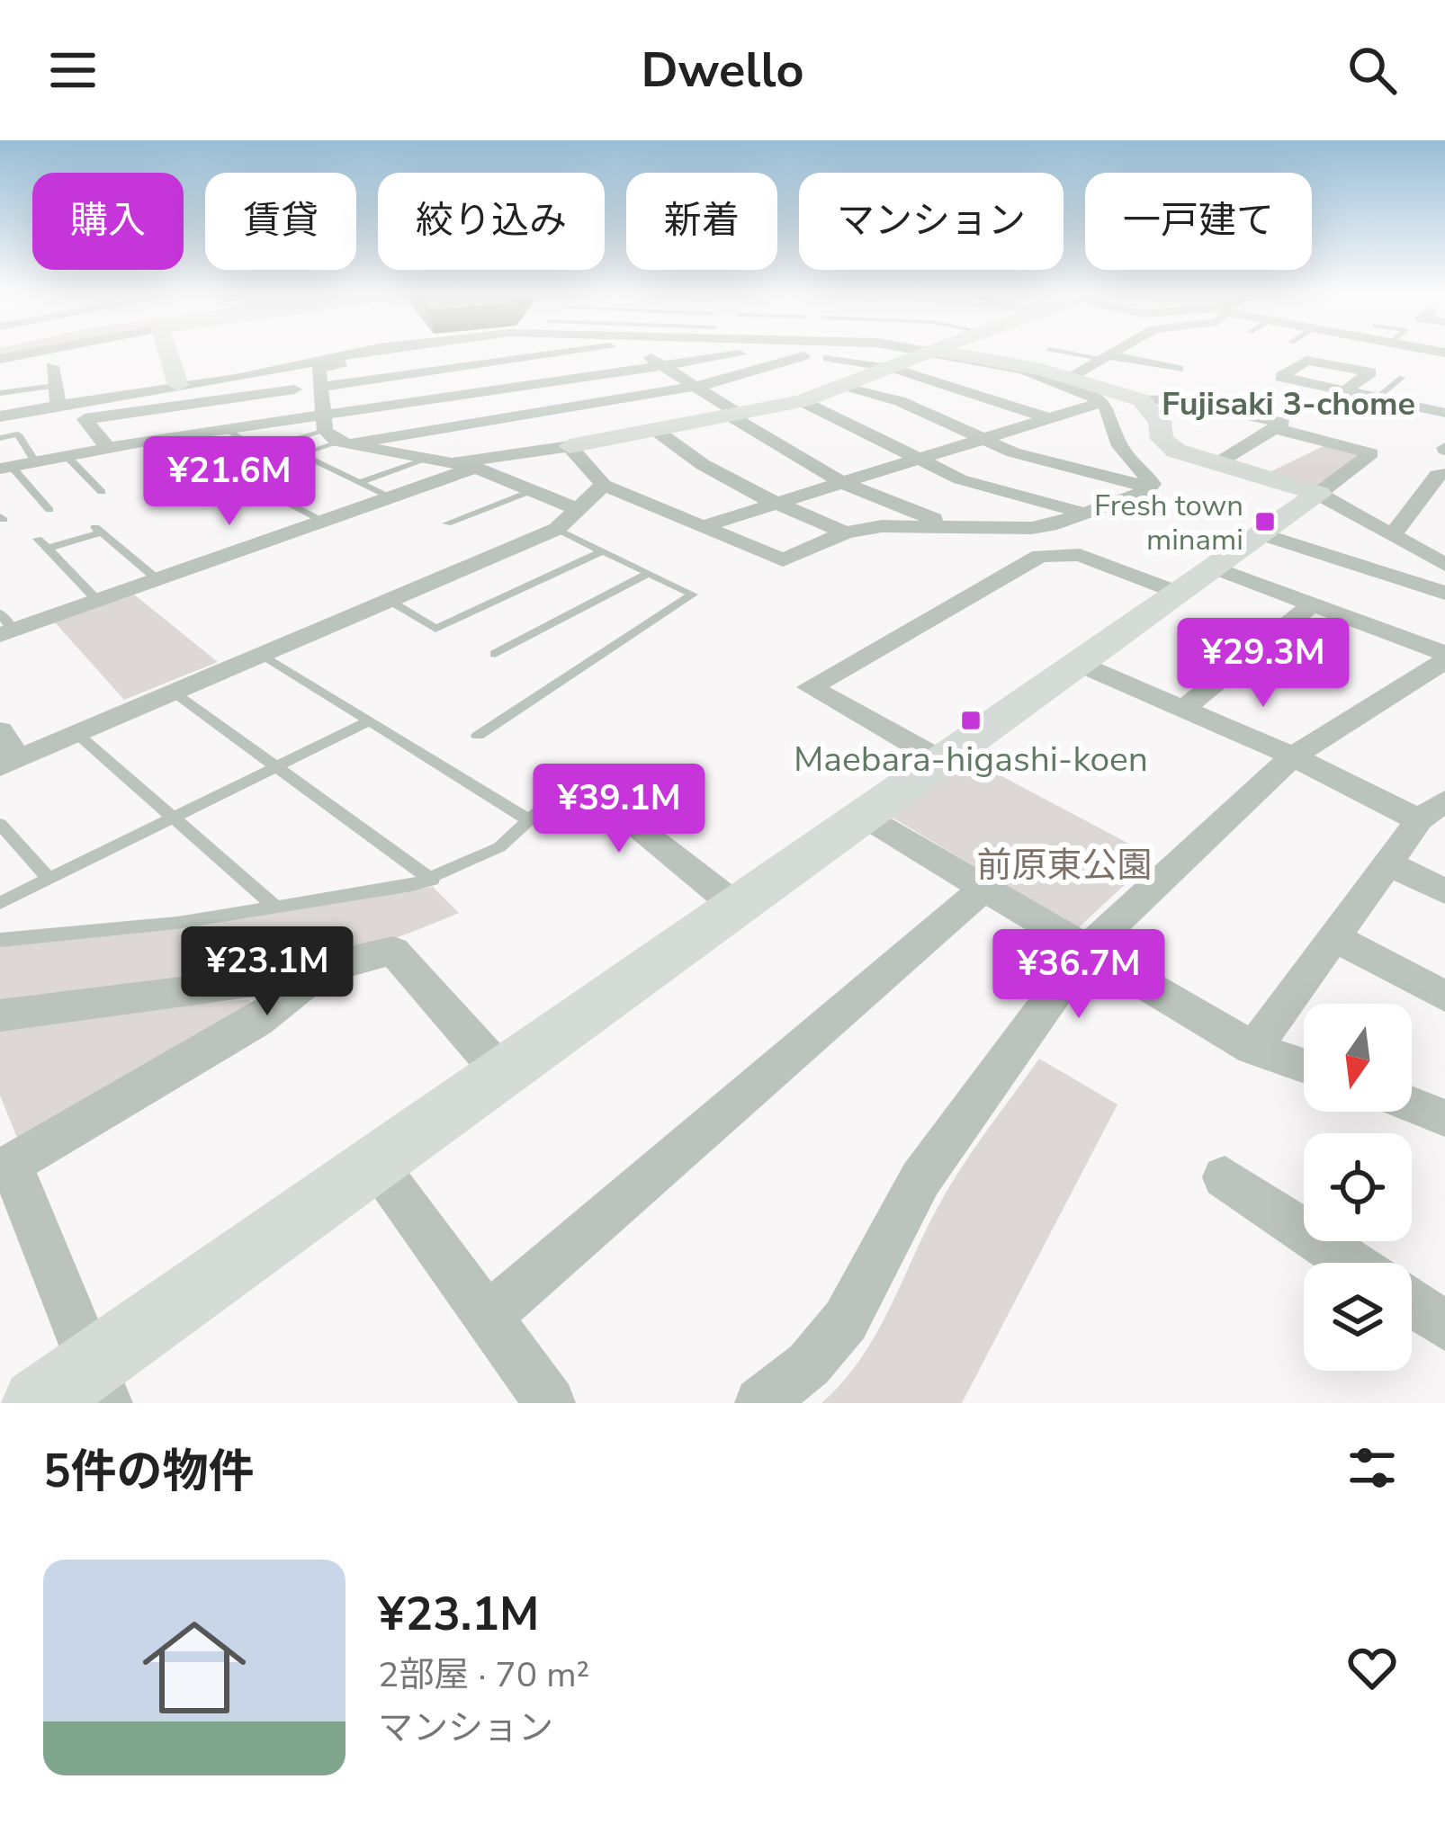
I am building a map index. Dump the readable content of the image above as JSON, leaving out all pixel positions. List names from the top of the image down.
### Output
{
  "districts": ["Fujisaki 3-chome"],
  "parks": ["前原東公園"],
  "places": {
    "transit": ["Fresh town minami", "Maebara-higashi-koen"]
  },
  "north": "bottom",
  "page": {
    "header": "Dwello",
    "chip": [
      "購入",
      "賃貸",
      "絞り込み",
      "新着",
      "マンション",
      "一戸建て"
    ],
    "price": [
      "¥21.6M",
      "¥29.3M",
      "¥39.1M",
      "¥23.1M",
      "¥36.7M"
    ],
    "heading": "5件の物件",
    "list": [
      {
        "name": "¥23.1M",
        "note": "2部屋 · 70 m² · マンション"
      }
    ]
  }
}
